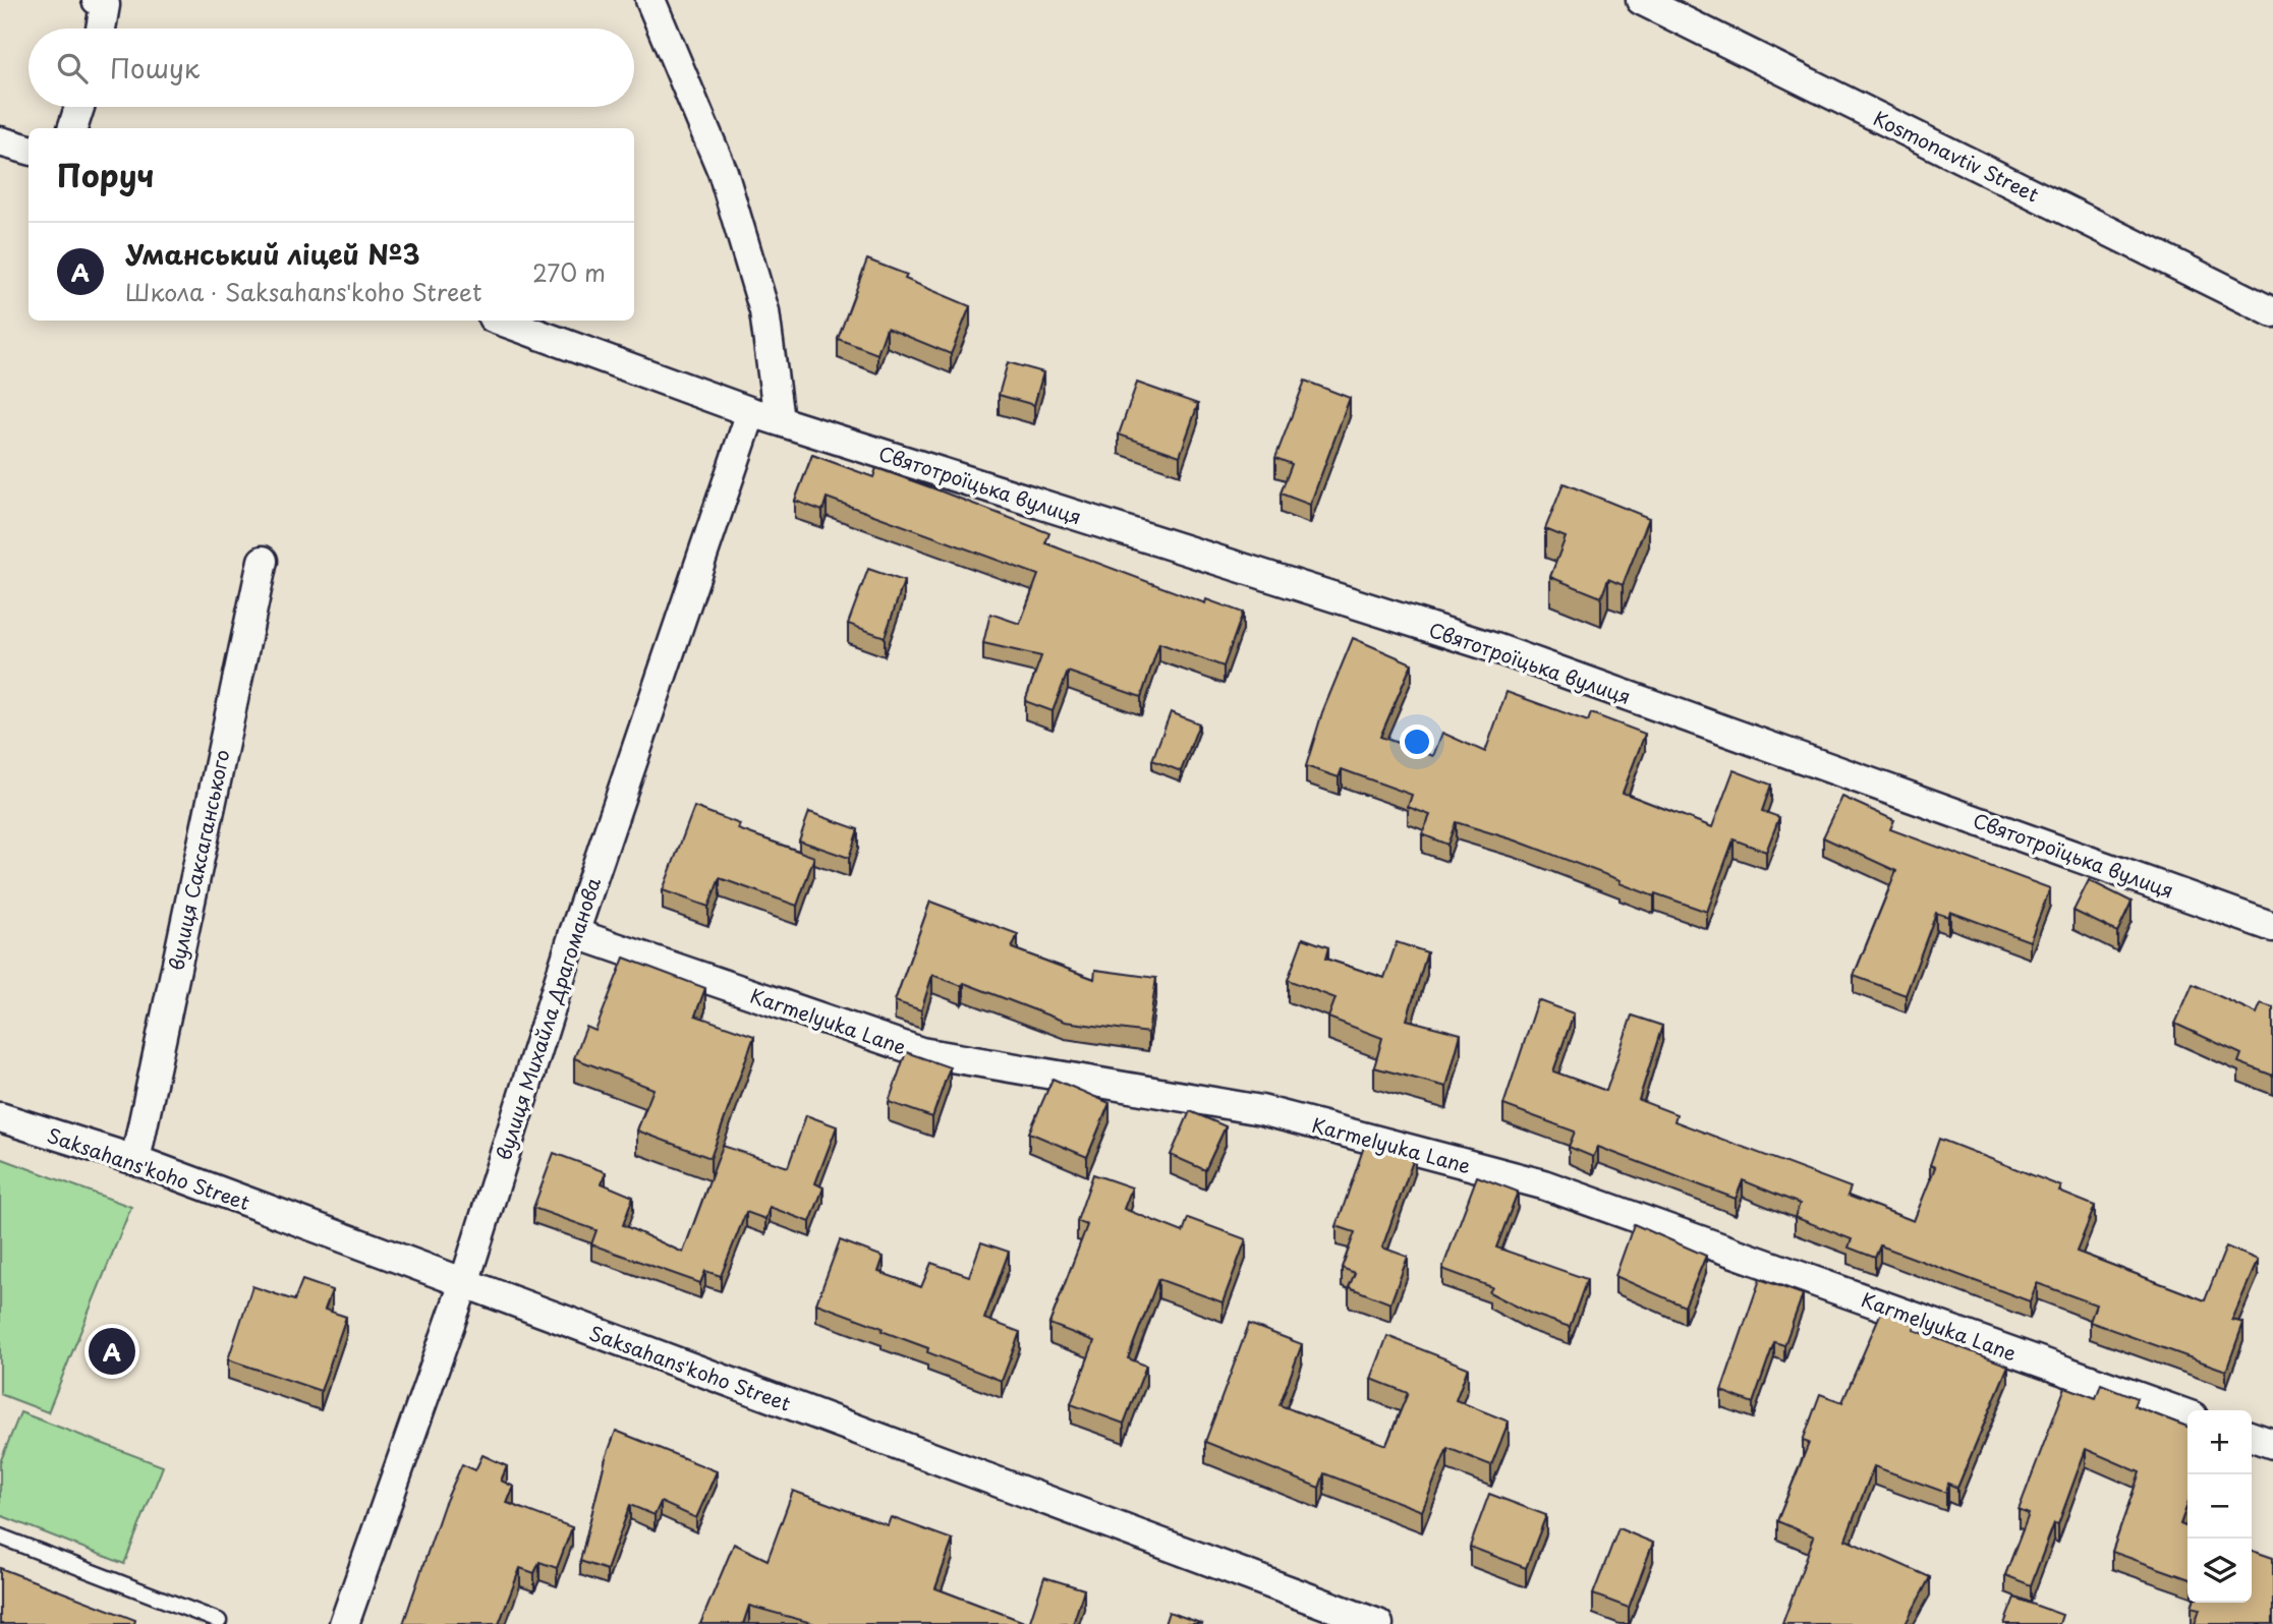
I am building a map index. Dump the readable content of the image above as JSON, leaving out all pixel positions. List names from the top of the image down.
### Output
{
  "streets": {
    "street": [
      "Kosmonavtiv Street",
      "Святотроїцька вулиця",
      "вулиця Саксаганського",
      "вулиця Михайла Драгоманова",
      "Karmelyuka Lane",
      "Saksahansʹkoho Street"
    ]
  },
  "crossings": [
    ["Святотроїцька вулиця", "вулиця Михайла Драгоманова"],
    ["вулиця Саксаганського", "Saksahansʹkoho Street"],
    ["вулиця Михайла Драгоманова", "Karmelyuka Lane"],
    ["вулиця Михайла Драгоманова", "Saksahansʹkoho Street"]
  ],
  "page": {
    "search": "Пошук",
    "heading": "Поруч",
    "list": [
      {
        "mark": "A",
        "name": "Уманський ліцей №3",
        "note": "Школа · Saksahansʹkoho Street",
        "value": "270 m"
      }
    ],
    "pins": "A",
    "map_buttons": ["+", "−"]
  }
}
